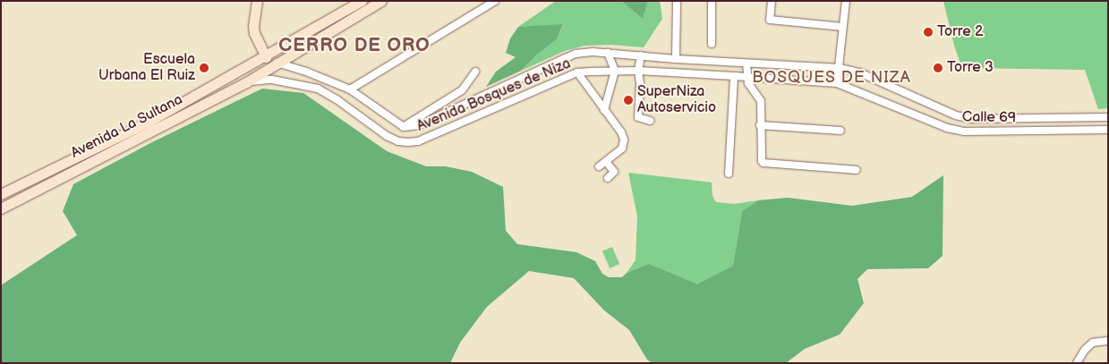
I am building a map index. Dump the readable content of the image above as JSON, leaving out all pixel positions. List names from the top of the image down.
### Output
{
  "streets": {
    "street": ["Avenida Bosques de Niza", "Calle 69", "Avenida La Sultana"]
  },
  "crossings": [
    ["Avenida Bosques de Niza", "Calle 69"],
    ["Avenida Bosques de Niza", "Avenida La Sultana"]
  ],
  "districts": ["CERRO DE ORO", "BOSQUES DE NIZA"],
  "places": [
    "Torre 2",
    "Escuela Urbana El Ruiz",
    "Torre 3",
    "SuperNiza Autoservicio"
  ]
}
